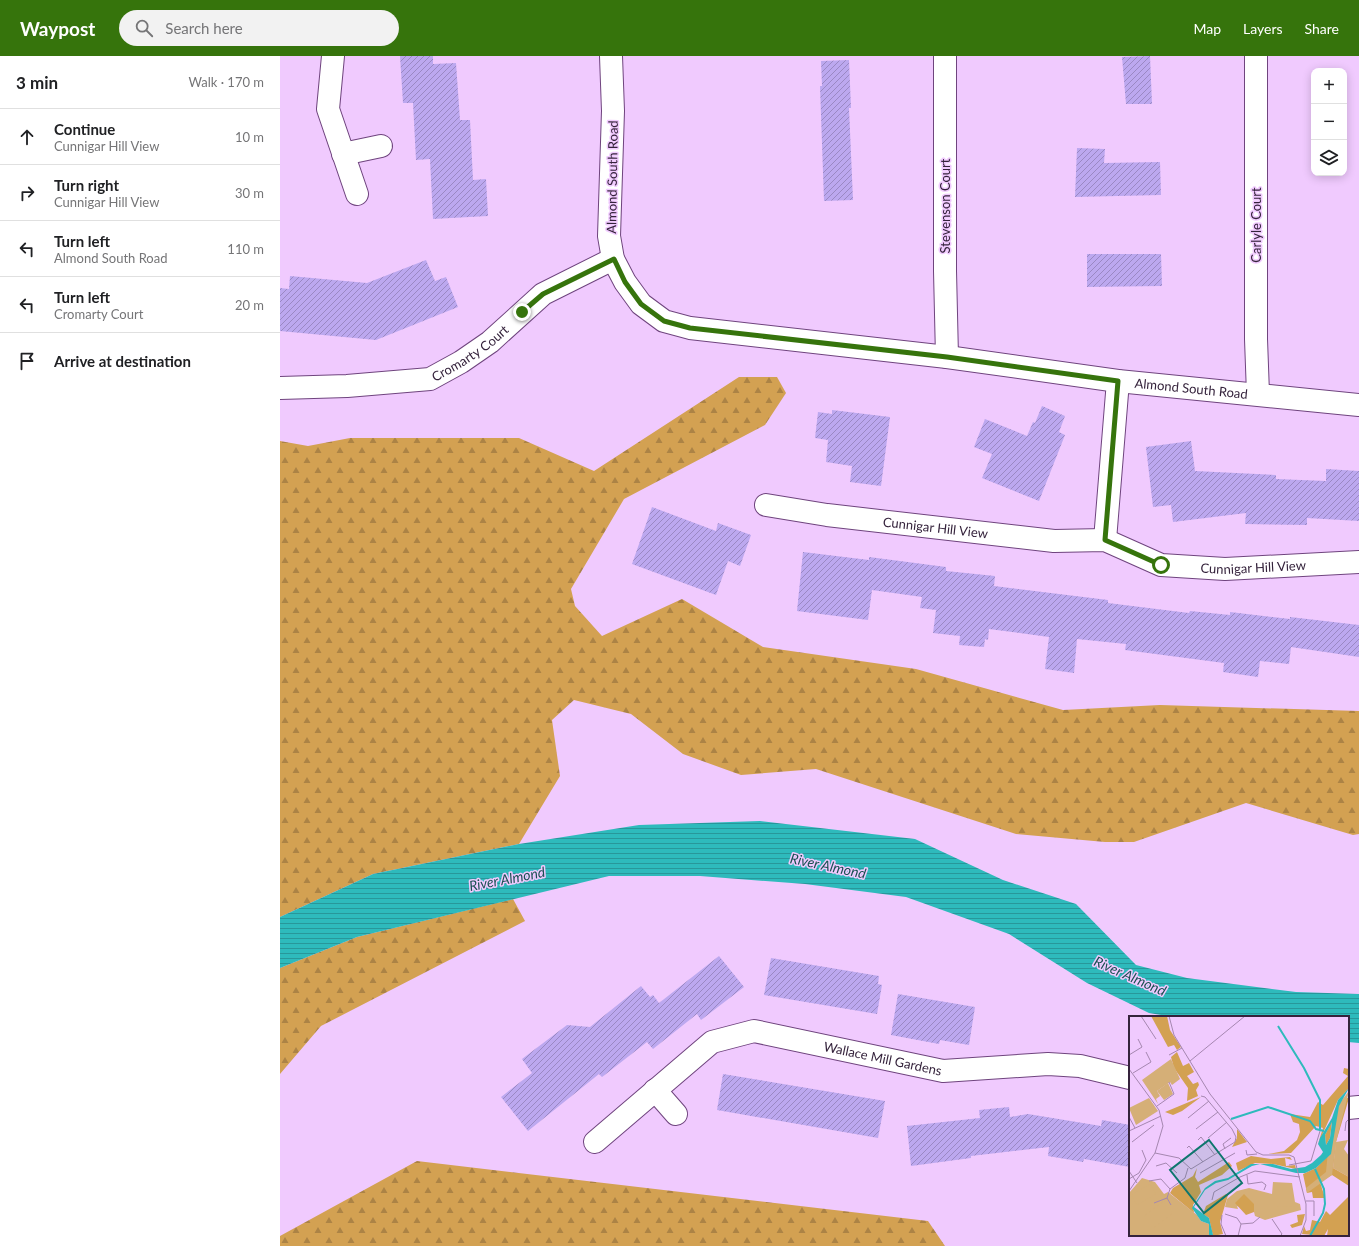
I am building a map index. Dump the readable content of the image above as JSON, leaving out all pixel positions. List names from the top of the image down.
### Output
{
  "streets": {
    "street": [
      "Almond South Road",
      "Stevenson Court",
      "Carlyle Court",
      "Cromarty Court",
      "Cunnigar Hill View",
      "Wallace Mill Gardens"
    ]
  },
  "crossings": [
    ["Almond South Road", "Stevenson Court"],
    ["Almond South Road", "Carlyle Court"],
    ["Almond South Road", "Cromarty Court"]
  ],
  "water": ["River Almond"],
  "page": {
    "header": "Waypost",
    "search": "Search here",
    "nav": ["Map", "Layers", "Share"],
    "heading": ["3 min", "Walk · 170 m"],
    "map_buttons": ["+", "−"],
    "list": [
      ["Continue", "Cunnigar Hill View", "10 m"],
      ["Turn right", "Cunnigar Hill View", "30 m"],
      ["Turn left", "Almond South Road", "110 m"],
      ["Turn left", "Cromarty Court", "20 m"],
      "Arrive at destination"
    ]
  }
}
